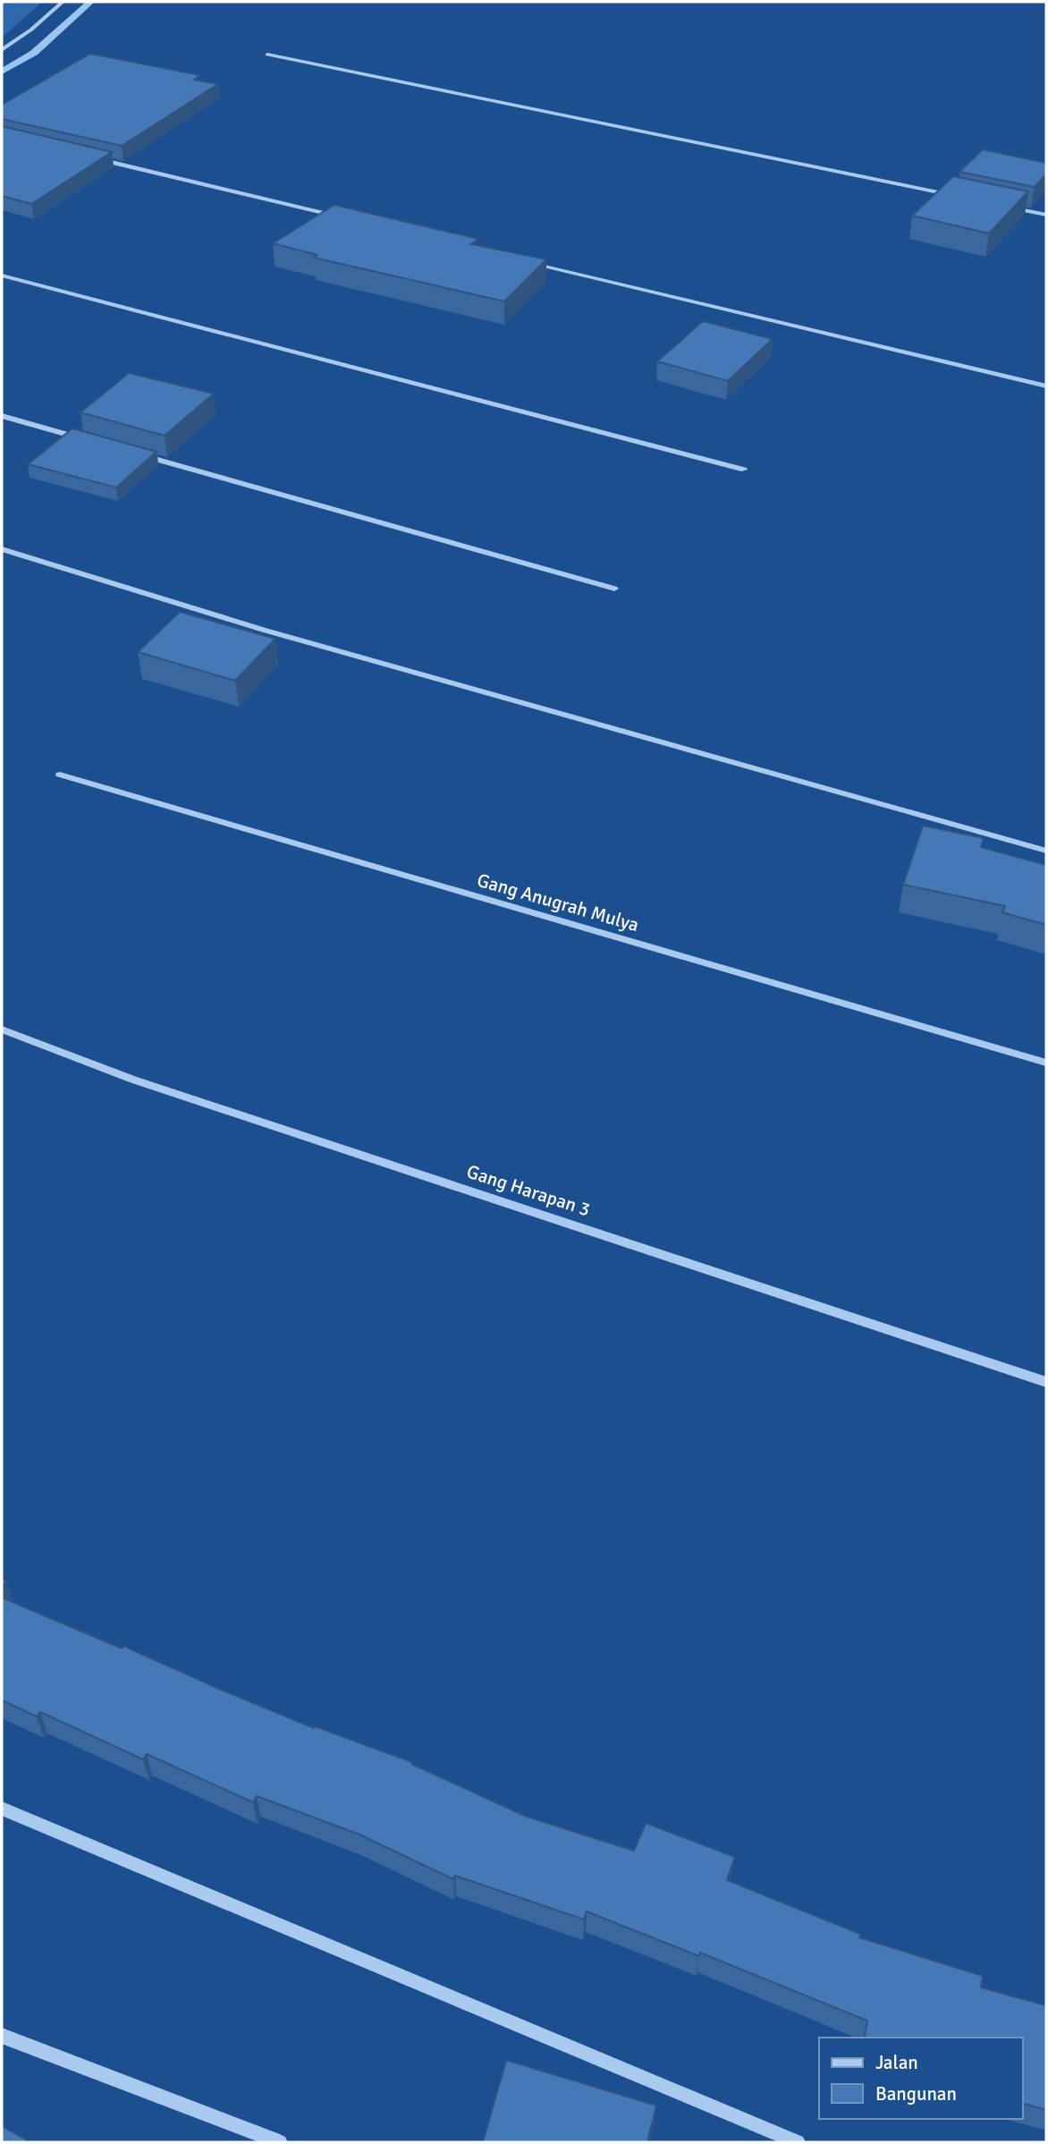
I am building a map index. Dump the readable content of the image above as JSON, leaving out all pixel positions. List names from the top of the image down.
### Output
{
  "streets": {
    "street": ["Gang Anugrah Mulya", "Gang Harapan 3"]
  },
  "legend": ["Jalan", "Bangunan"]
}
